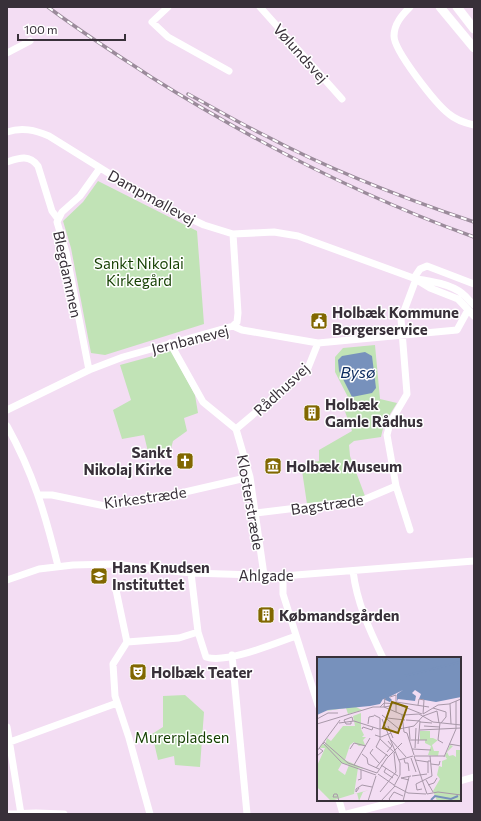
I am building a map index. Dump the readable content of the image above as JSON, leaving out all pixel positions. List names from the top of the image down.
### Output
{
  "streets": {
    "street": [
      "Vølundsvej",
      "Dampmøllevej",
      "Blegdammen",
      "Jernbanevej",
      "Rådhusvej",
      "Kirkestræde",
      "Klosterstræde",
      "Bagstræde",
      "Ahlgade"
    ]
  },
  "crossings": [
    ["Dampmøllevej", "Blegdammen"],
    ["Dampmøllevej", "Jernbanevej"],
    ["Blegdammen", "Jernbanevej"],
    ["Jernbanevej", "Rådhusvej"],
    ["Rådhusvej", "Klosterstræde"],
    ["Kirkestræde", "Klosterstræde"],
    ["Klosterstræde", "Bagstræde"],
    ["Klosterstræde", "Ahlgade"]
  ],
  "water": ["Bysø"],
  "parks": ["Sankt Nikolai Kirkegård", "Murerpladsen"],
  "places": {
    "public building": ["Holbæk Kommune Borgerservice"],
    "building": ["Holbæk Gamle Rådhus", "Købmandsgården"],
    "church": ["Sankt Nikolaj Kirke"],
    "museum": ["Holbæk Museum"],
    "school or university": ["Hans Knudsen Instituttet"],
    "theatre": ["Holbæk Teater"]
  },
  "scale_bar": "100 m"
}
